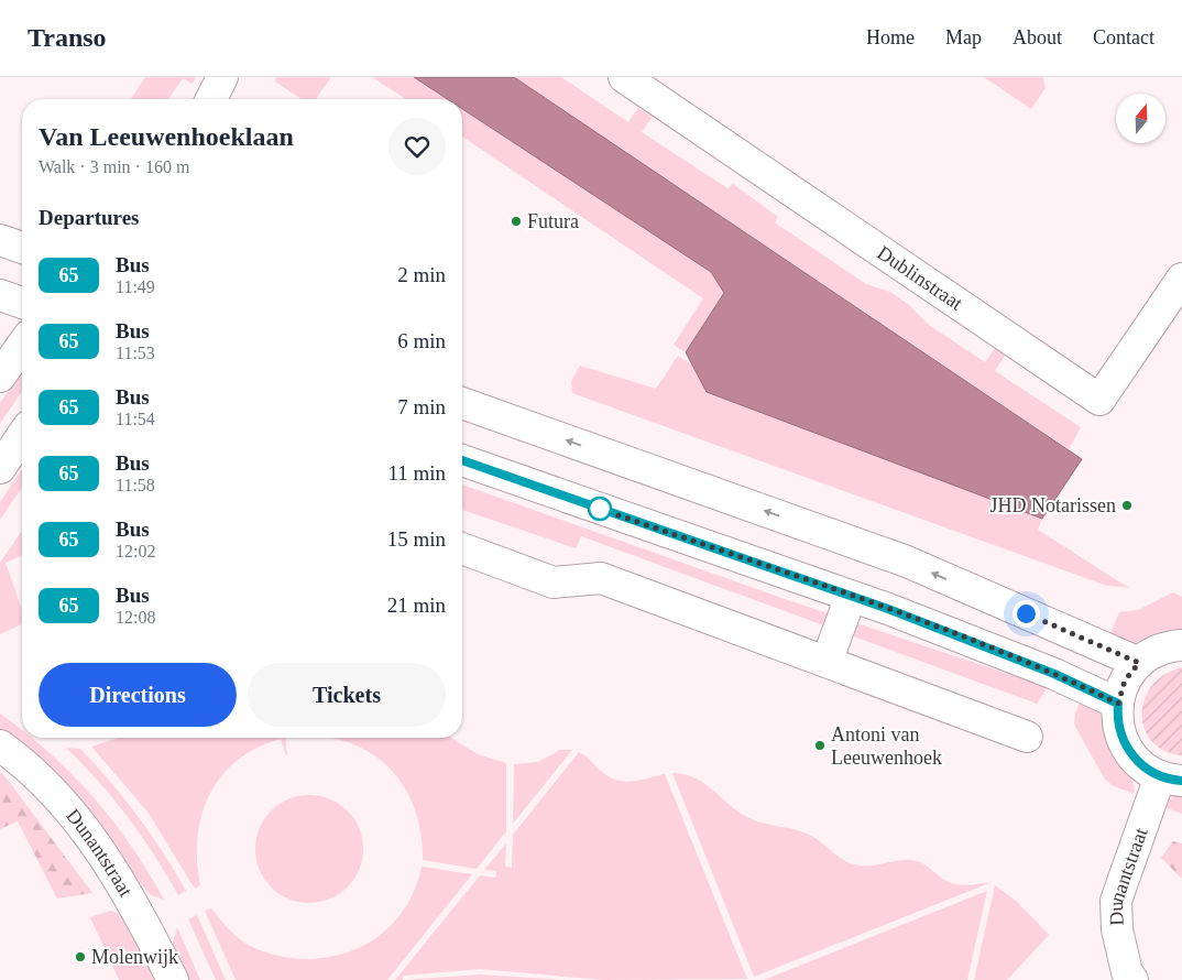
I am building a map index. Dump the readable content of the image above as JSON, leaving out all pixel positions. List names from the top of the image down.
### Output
{
  "streets": {
    "street": ["Dublinstraat", "Dunantstraat"]
  },
  "places": [
    "Futura",
    "JHD Notarissen",
    "Antoni van Leeuwenhoek",
    "Molenwijk"
  ],
  "lines": ["bus line 65"],
  "north": "top",
  "page": {
    "header": "Transo",
    "nav": [
      "Home",
      "Map",
      "About",
      "Contact"
    ],
    "heading": [
      ["Van Leeuwenhoeklaan", "Walk · 3 min · 160 m"],
      "Departures"
    ],
    "list": [
      {
        "mark": "65",
        "name": "Bus",
        "note": "11:49",
        "value": "2 min"
      },
      {
        "mark": "65",
        "name": "Bus",
        "note": "11:53",
        "value": "6 min"
      },
      {
        "mark": "65",
        "name": "Bus",
        "note": "11:54",
        "value": "7 min"
      },
      {
        "mark": "65",
        "name": "Bus",
        "note": "11:58",
        "value": "11 min"
      },
      {
        "mark": "65",
        "name": "Bus",
        "note": "12:02",
        "value": "15 min"
      },
      {
        "mark": "65",
        "name": "Bus",
        "note": "12:08",
        "value": "21 min"
      }
    ],
    "buttons": ["Directions", "Tickets"]
  }
}
